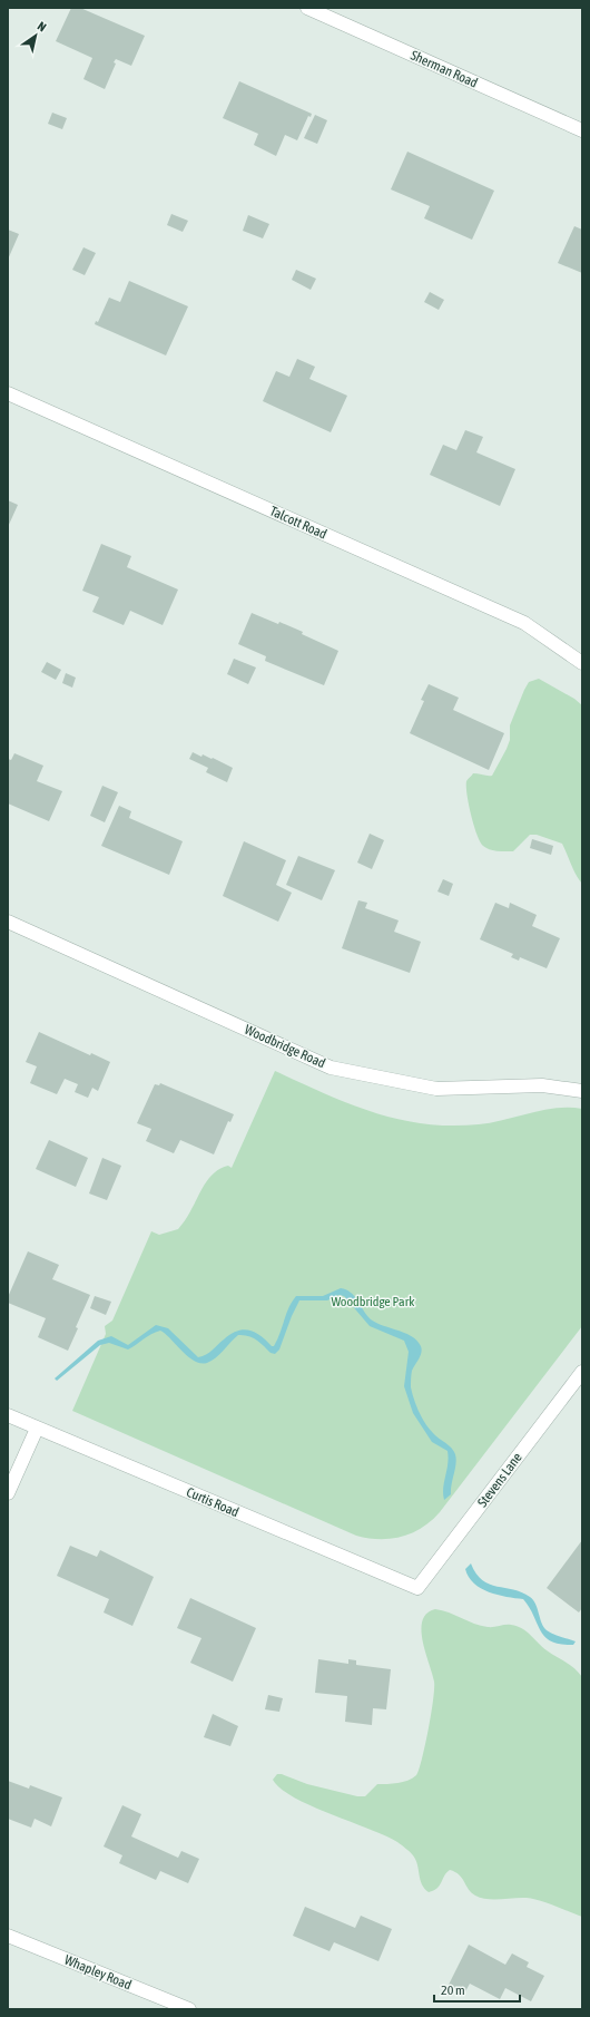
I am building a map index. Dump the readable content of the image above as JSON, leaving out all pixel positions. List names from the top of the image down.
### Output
{
  "streets": {
    "street": [
      "Sherman Road",
      "Talcott Road",
      "Woodbridge Road",
      "Stevens Lane",
      "Curtis Road",
      "Whapley Road"
    ]
  },
  "crossings": [
    ["Stevens Lane", "Curtis Road"]
  ],
  "parks": ["Woodbridge Park"],
  "scale_bar": "20 m",
  "north": "top right"
}
